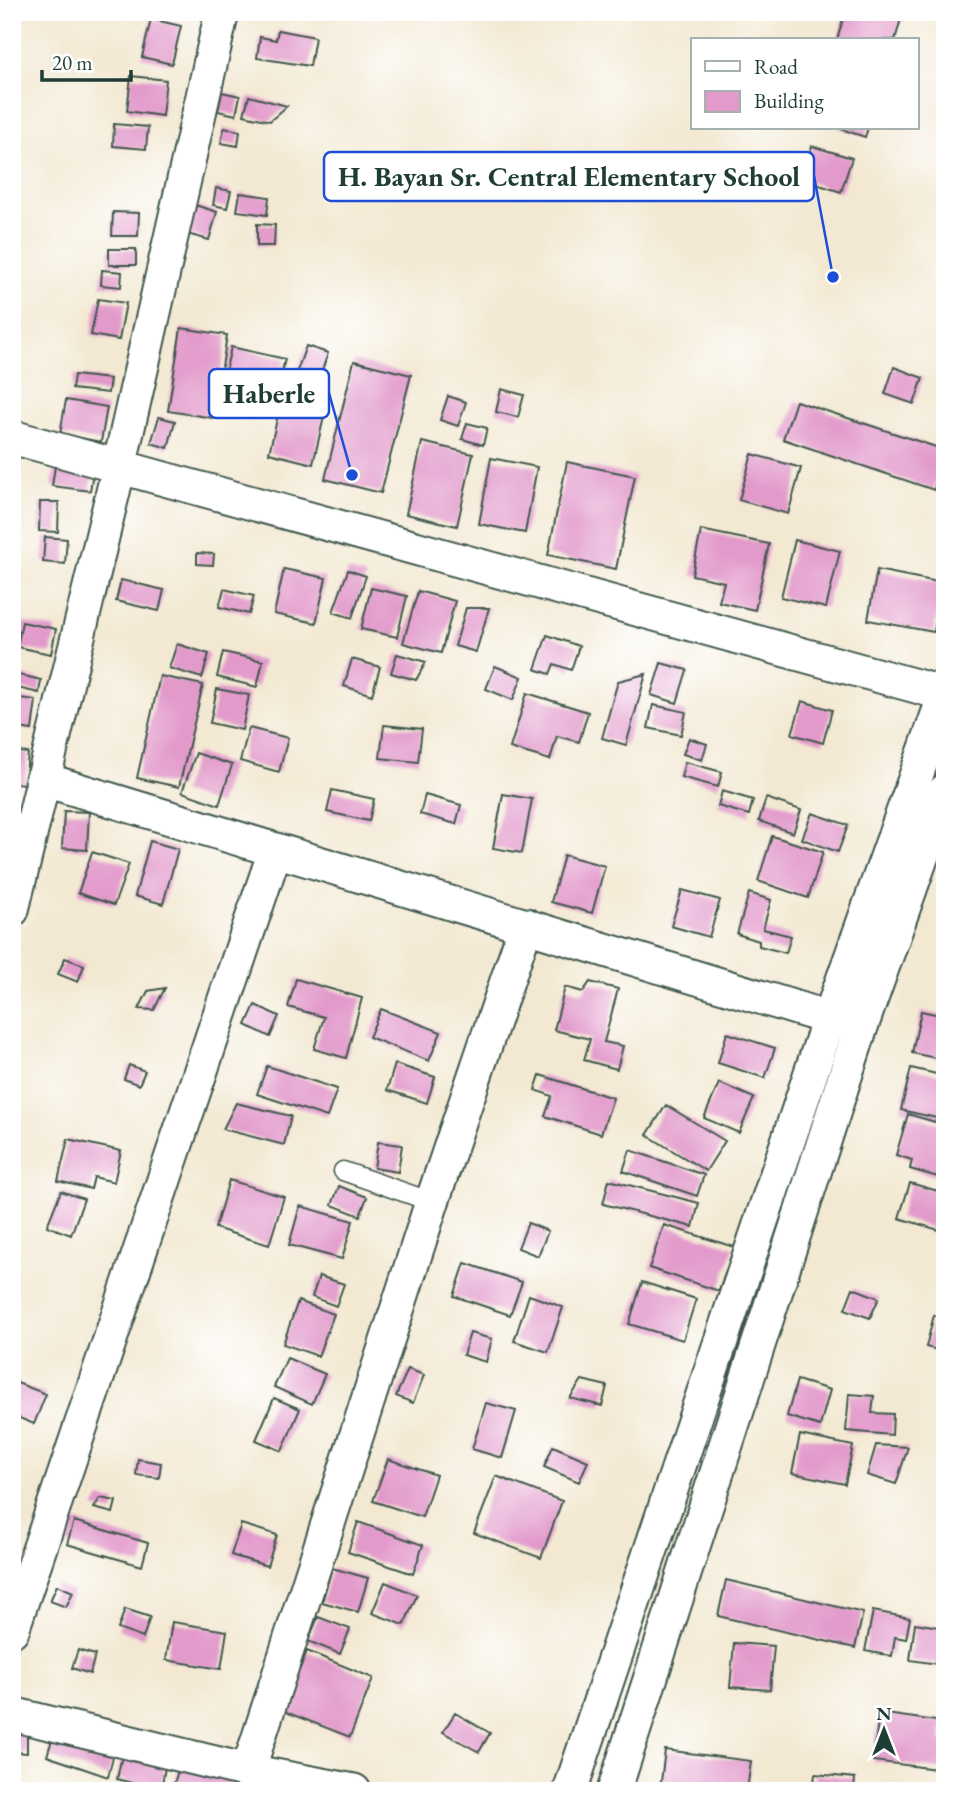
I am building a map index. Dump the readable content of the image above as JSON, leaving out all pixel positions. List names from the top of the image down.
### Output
{
  "places": ["H. Bayan Sr. Central Elementary School", "Haberle"],
  "legend": ["Road", "Building"],
  "scale_bar": "20 m",
  "north": "top"
}
